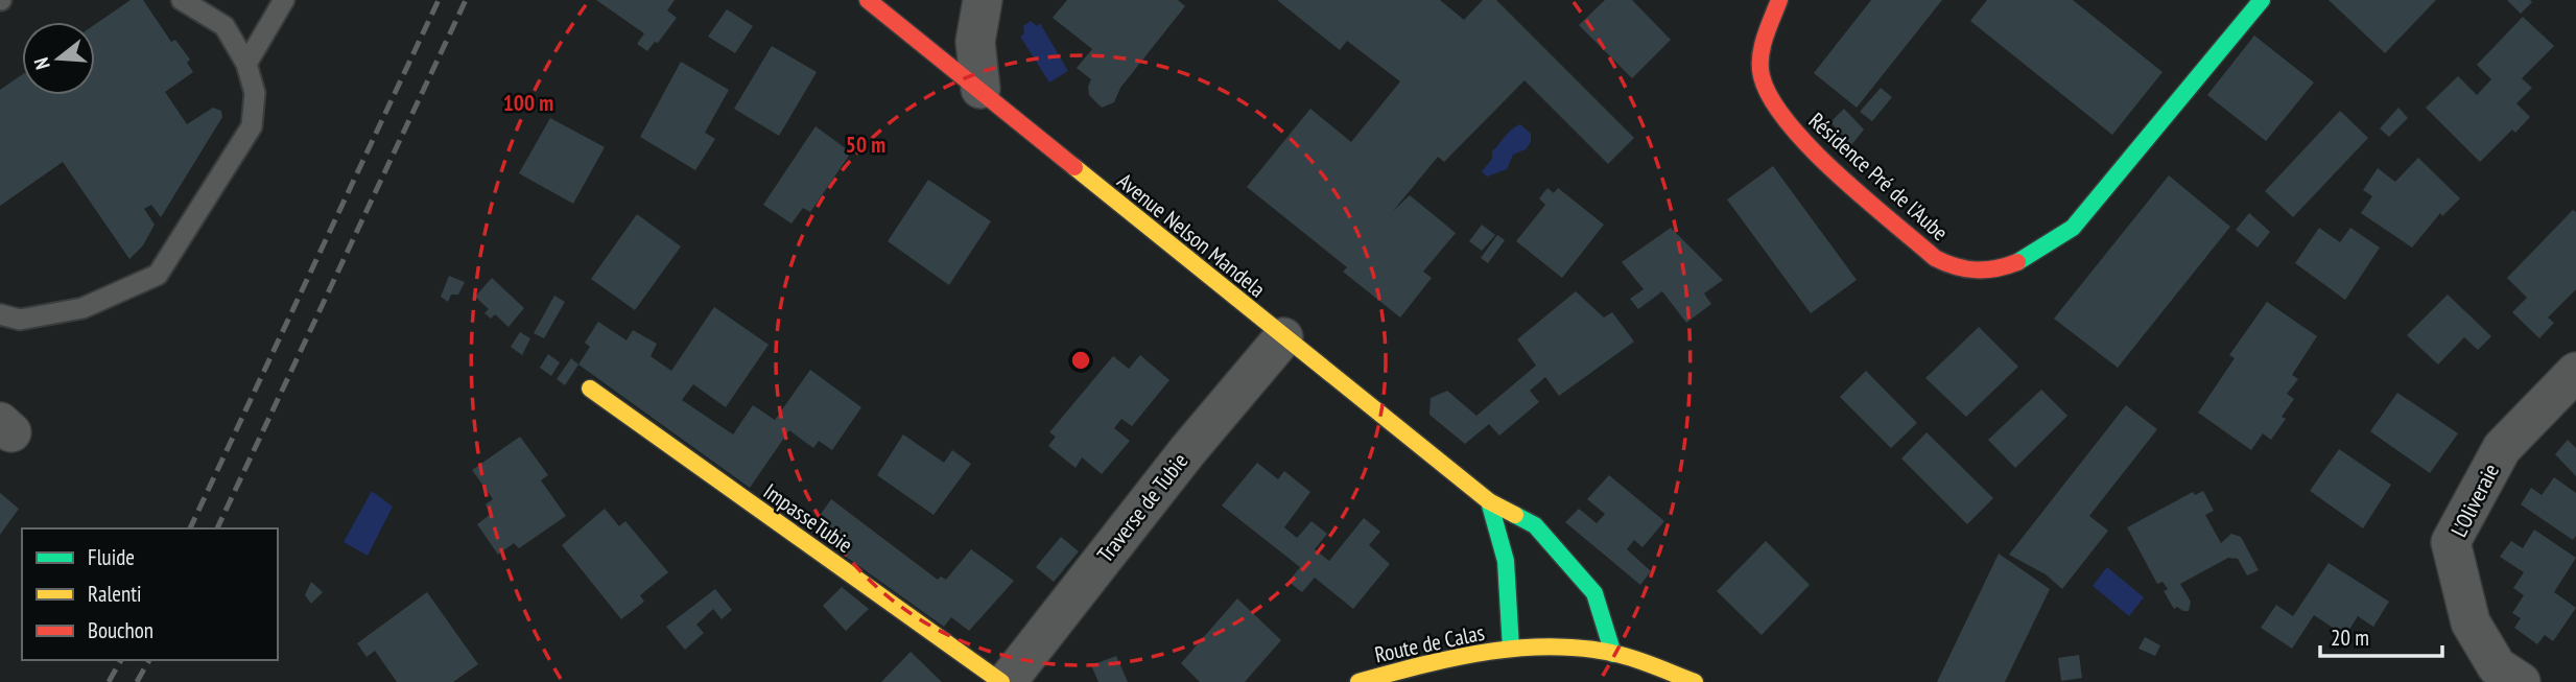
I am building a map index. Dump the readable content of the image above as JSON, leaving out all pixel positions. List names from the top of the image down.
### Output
{
  "streets": {
    "street": [
      "Résidence Pré de l'Aube",
      "Avenue Nelson Mandela",
      "L'Oliveraie",
      "Traverse de Tubie",
      "ImpasseTubie",
      "Route de Calas"
    ]
  },
  "crossings": [
    ["Avenue Nelson Mandela", "Traverse de Tubie"],
    ["Traverse de Tubie", "ImpasseTubie"]
  ],
  "legend": ["Fluide", "Ralenti", "Bouchon"],
  "scale_bar": "20 m",
  "north": "left",
  "rings": ["100 m", "50 m"]
}
